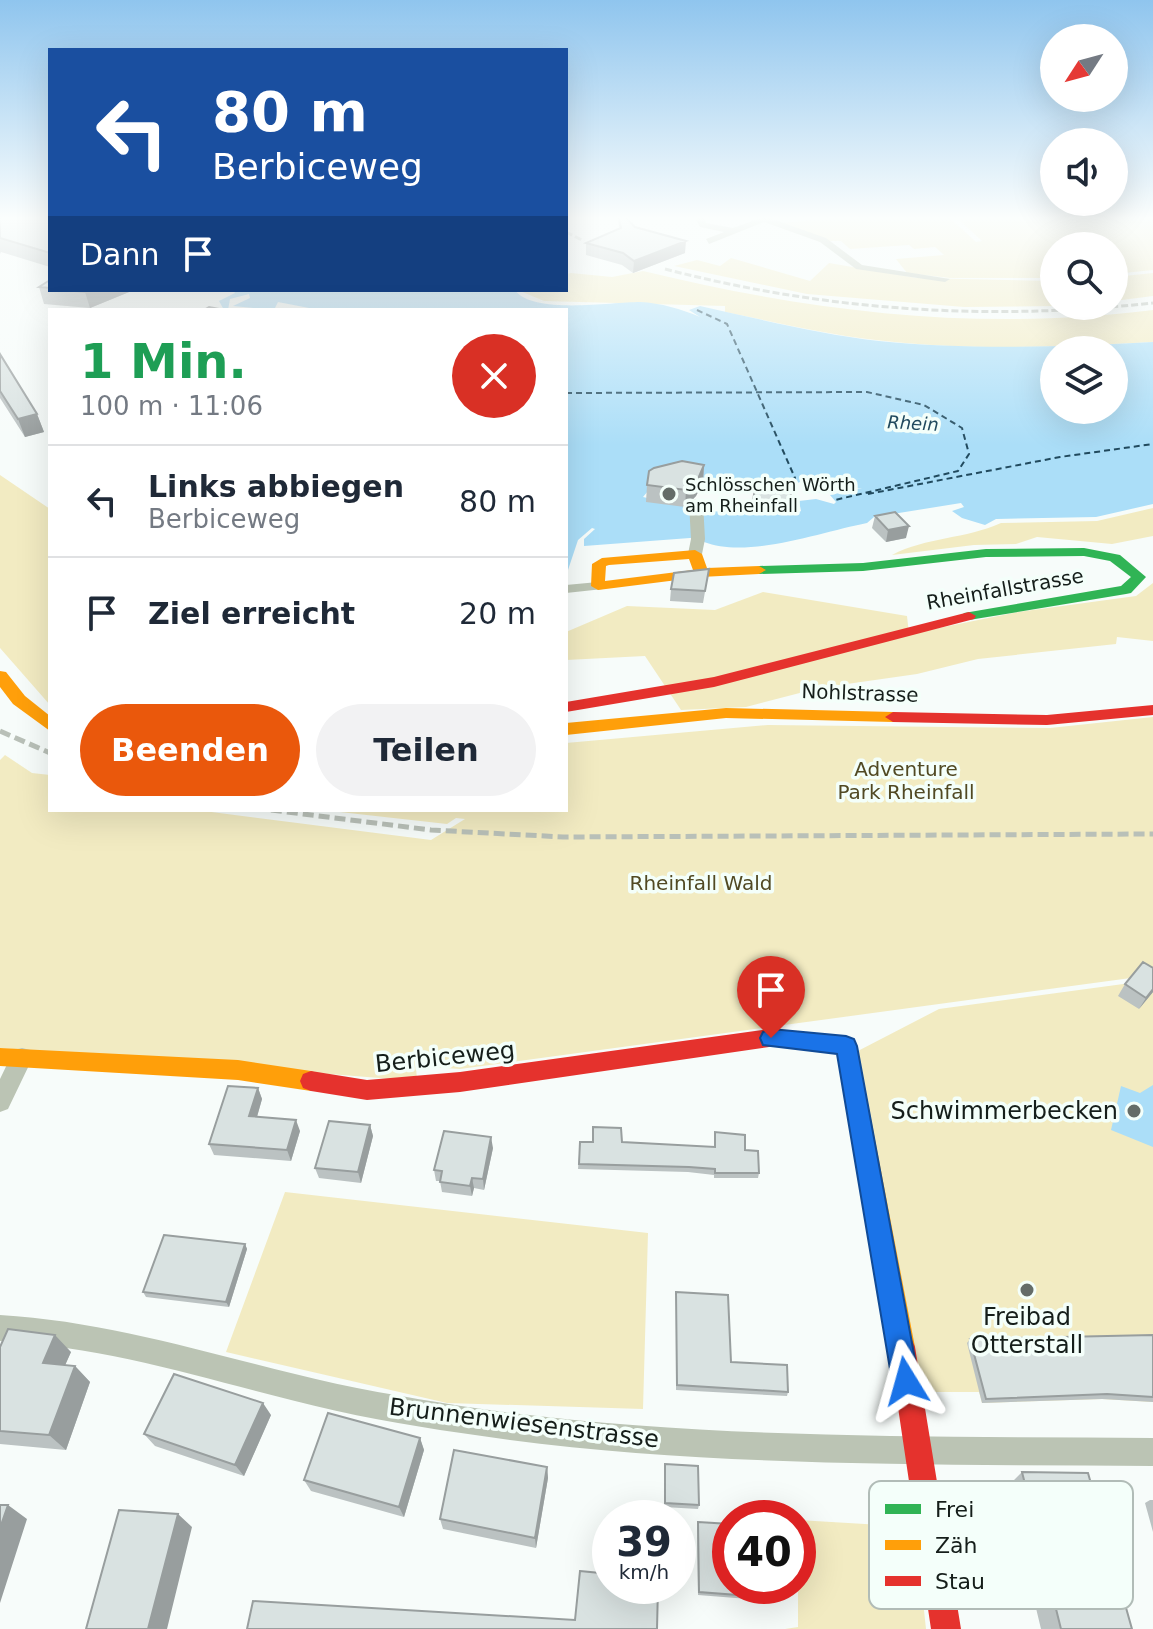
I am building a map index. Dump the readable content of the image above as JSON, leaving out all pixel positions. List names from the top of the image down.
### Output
{
  "streets": {
    "street": [
      "Rheinfallstrasse",
      "Nohlstrasse",
      "Berbiceweg",
      "Brunnenwiesenstrasse"
    ]
  },
  "crossings": [
    ["Berbiceweg", "Brunnenwiesenstrasse"]
  ],
  "water": ["Rhein"],
  "parks": ["Adventure Park Rheinfall", "Rheinfall Wald"],
  "places": ["Schlösschen Wörth am Rheinfall", "Schwimmerbecken", "Freibad Otterstall"],
  "legend": ["Frei", "Zäh", "Stau"],
  "north": "bottom left",
  "page": {
    "turn": ["80 m", "Berbiceweg"],
    "then": "Dann",
    "heading": ["1 Min.", "100 m · 11:06"],
    "list": [
      {
        "name": "Links abbiegen",
        "note": "Berbiceweg",
        "value": "80 m"
      },
      {
        "name": "Ziel erreicht",
        "value": "20 m"
      }
    ],
    "buttons": ["Beenden", "Teilen"],
    "speed": "39 km/h",
    "limit": "40"
  }
}
